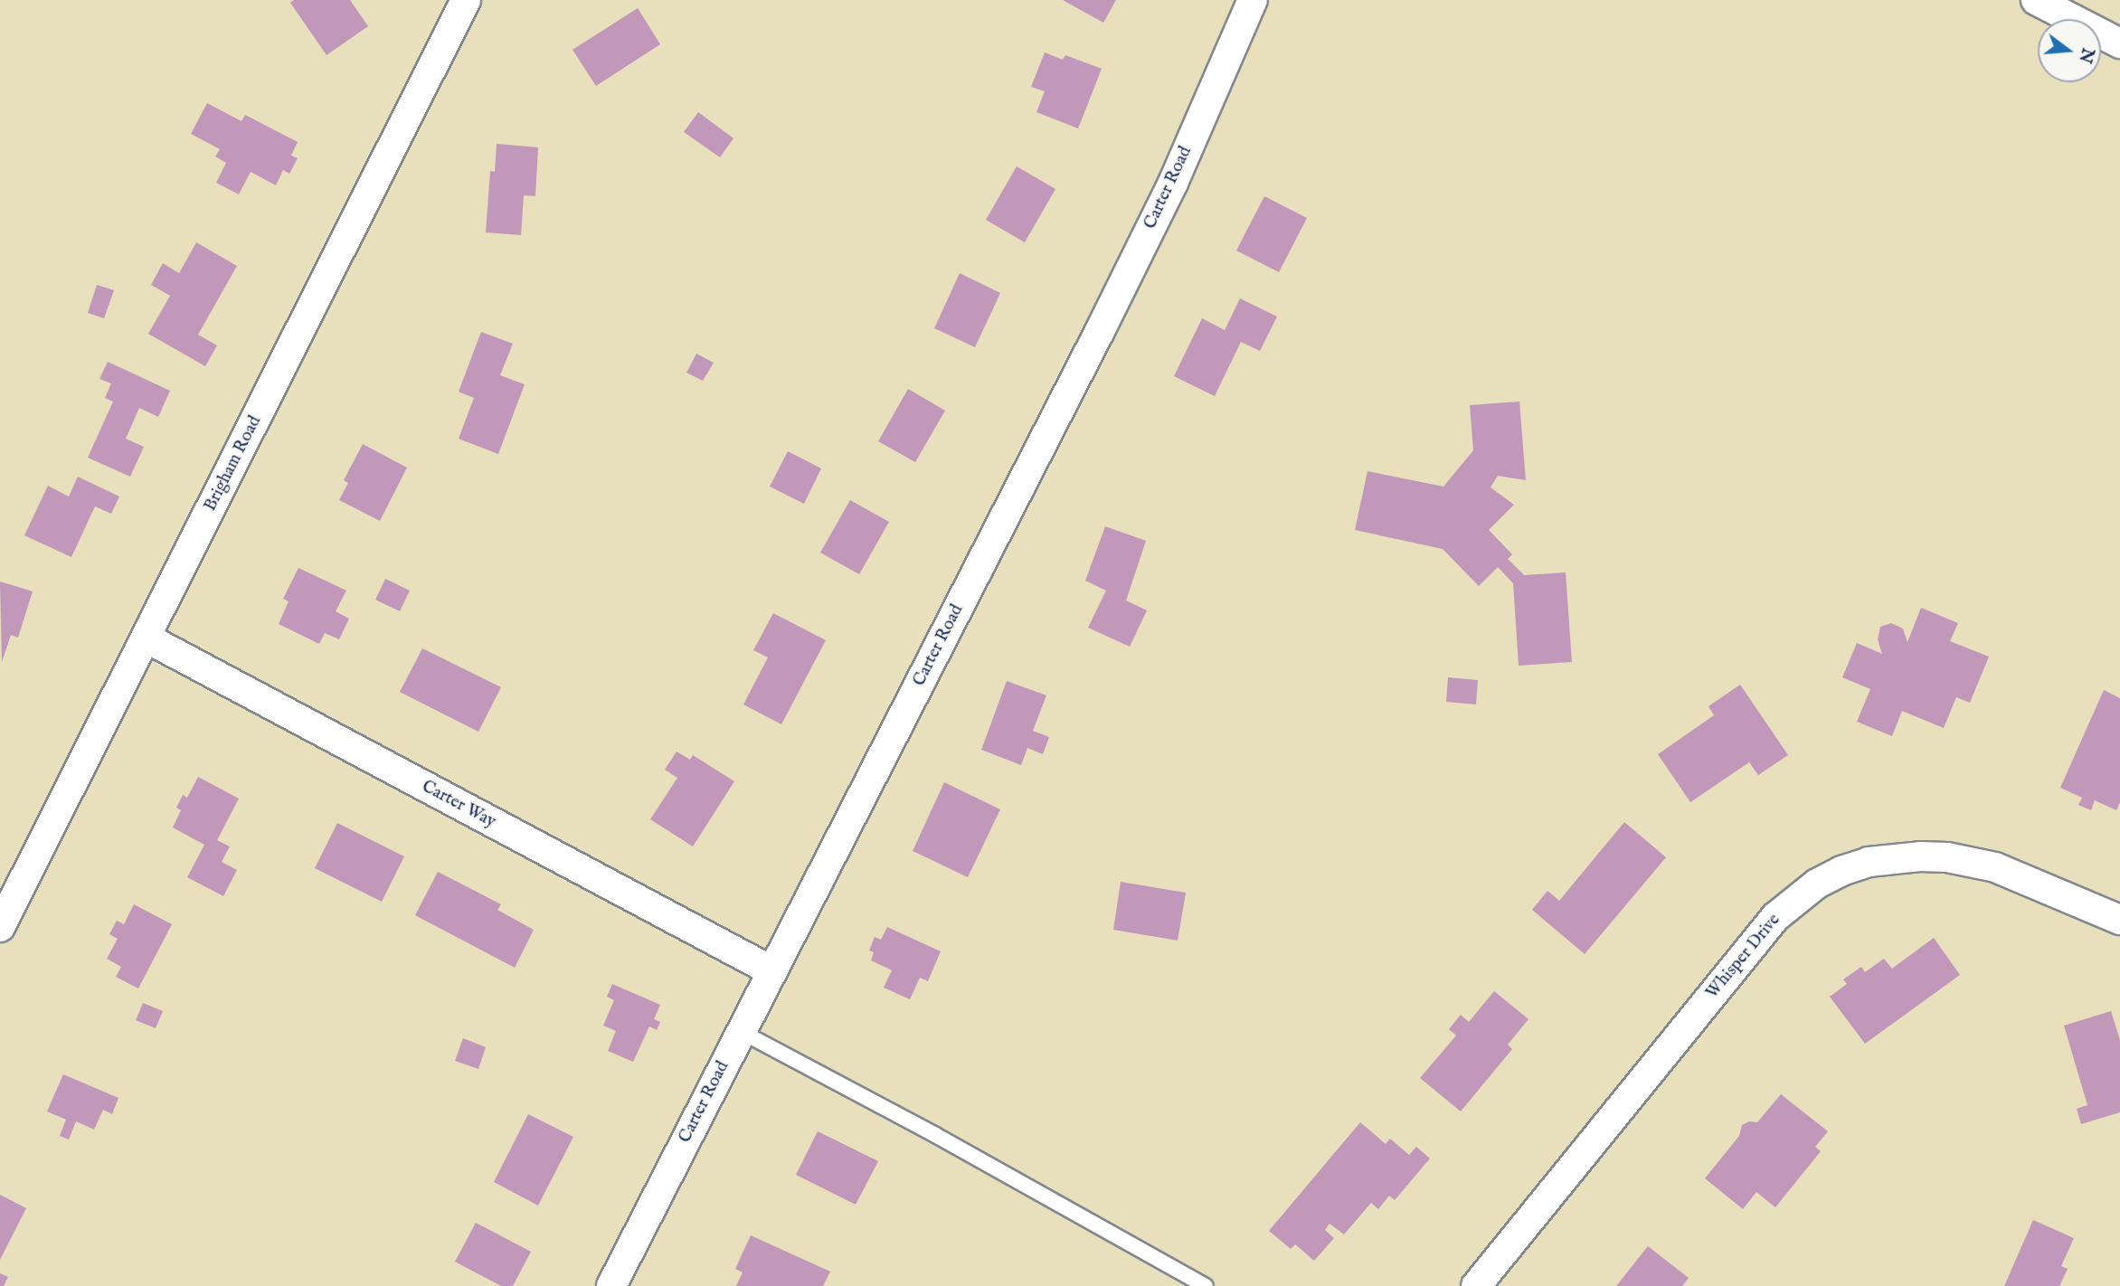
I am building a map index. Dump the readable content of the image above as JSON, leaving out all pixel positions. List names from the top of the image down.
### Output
{
  "streets": {
    "street": [
      "Carter Road",
      "Brigham Road",
      "Carter Way",
      "Whisper Drive"
    ]
  },
  "crossings": [
    ["Carter Road", "Carter Way"],
    ["Brigham Road", "Carter Way"]
  ],
  "north": "right"
}
